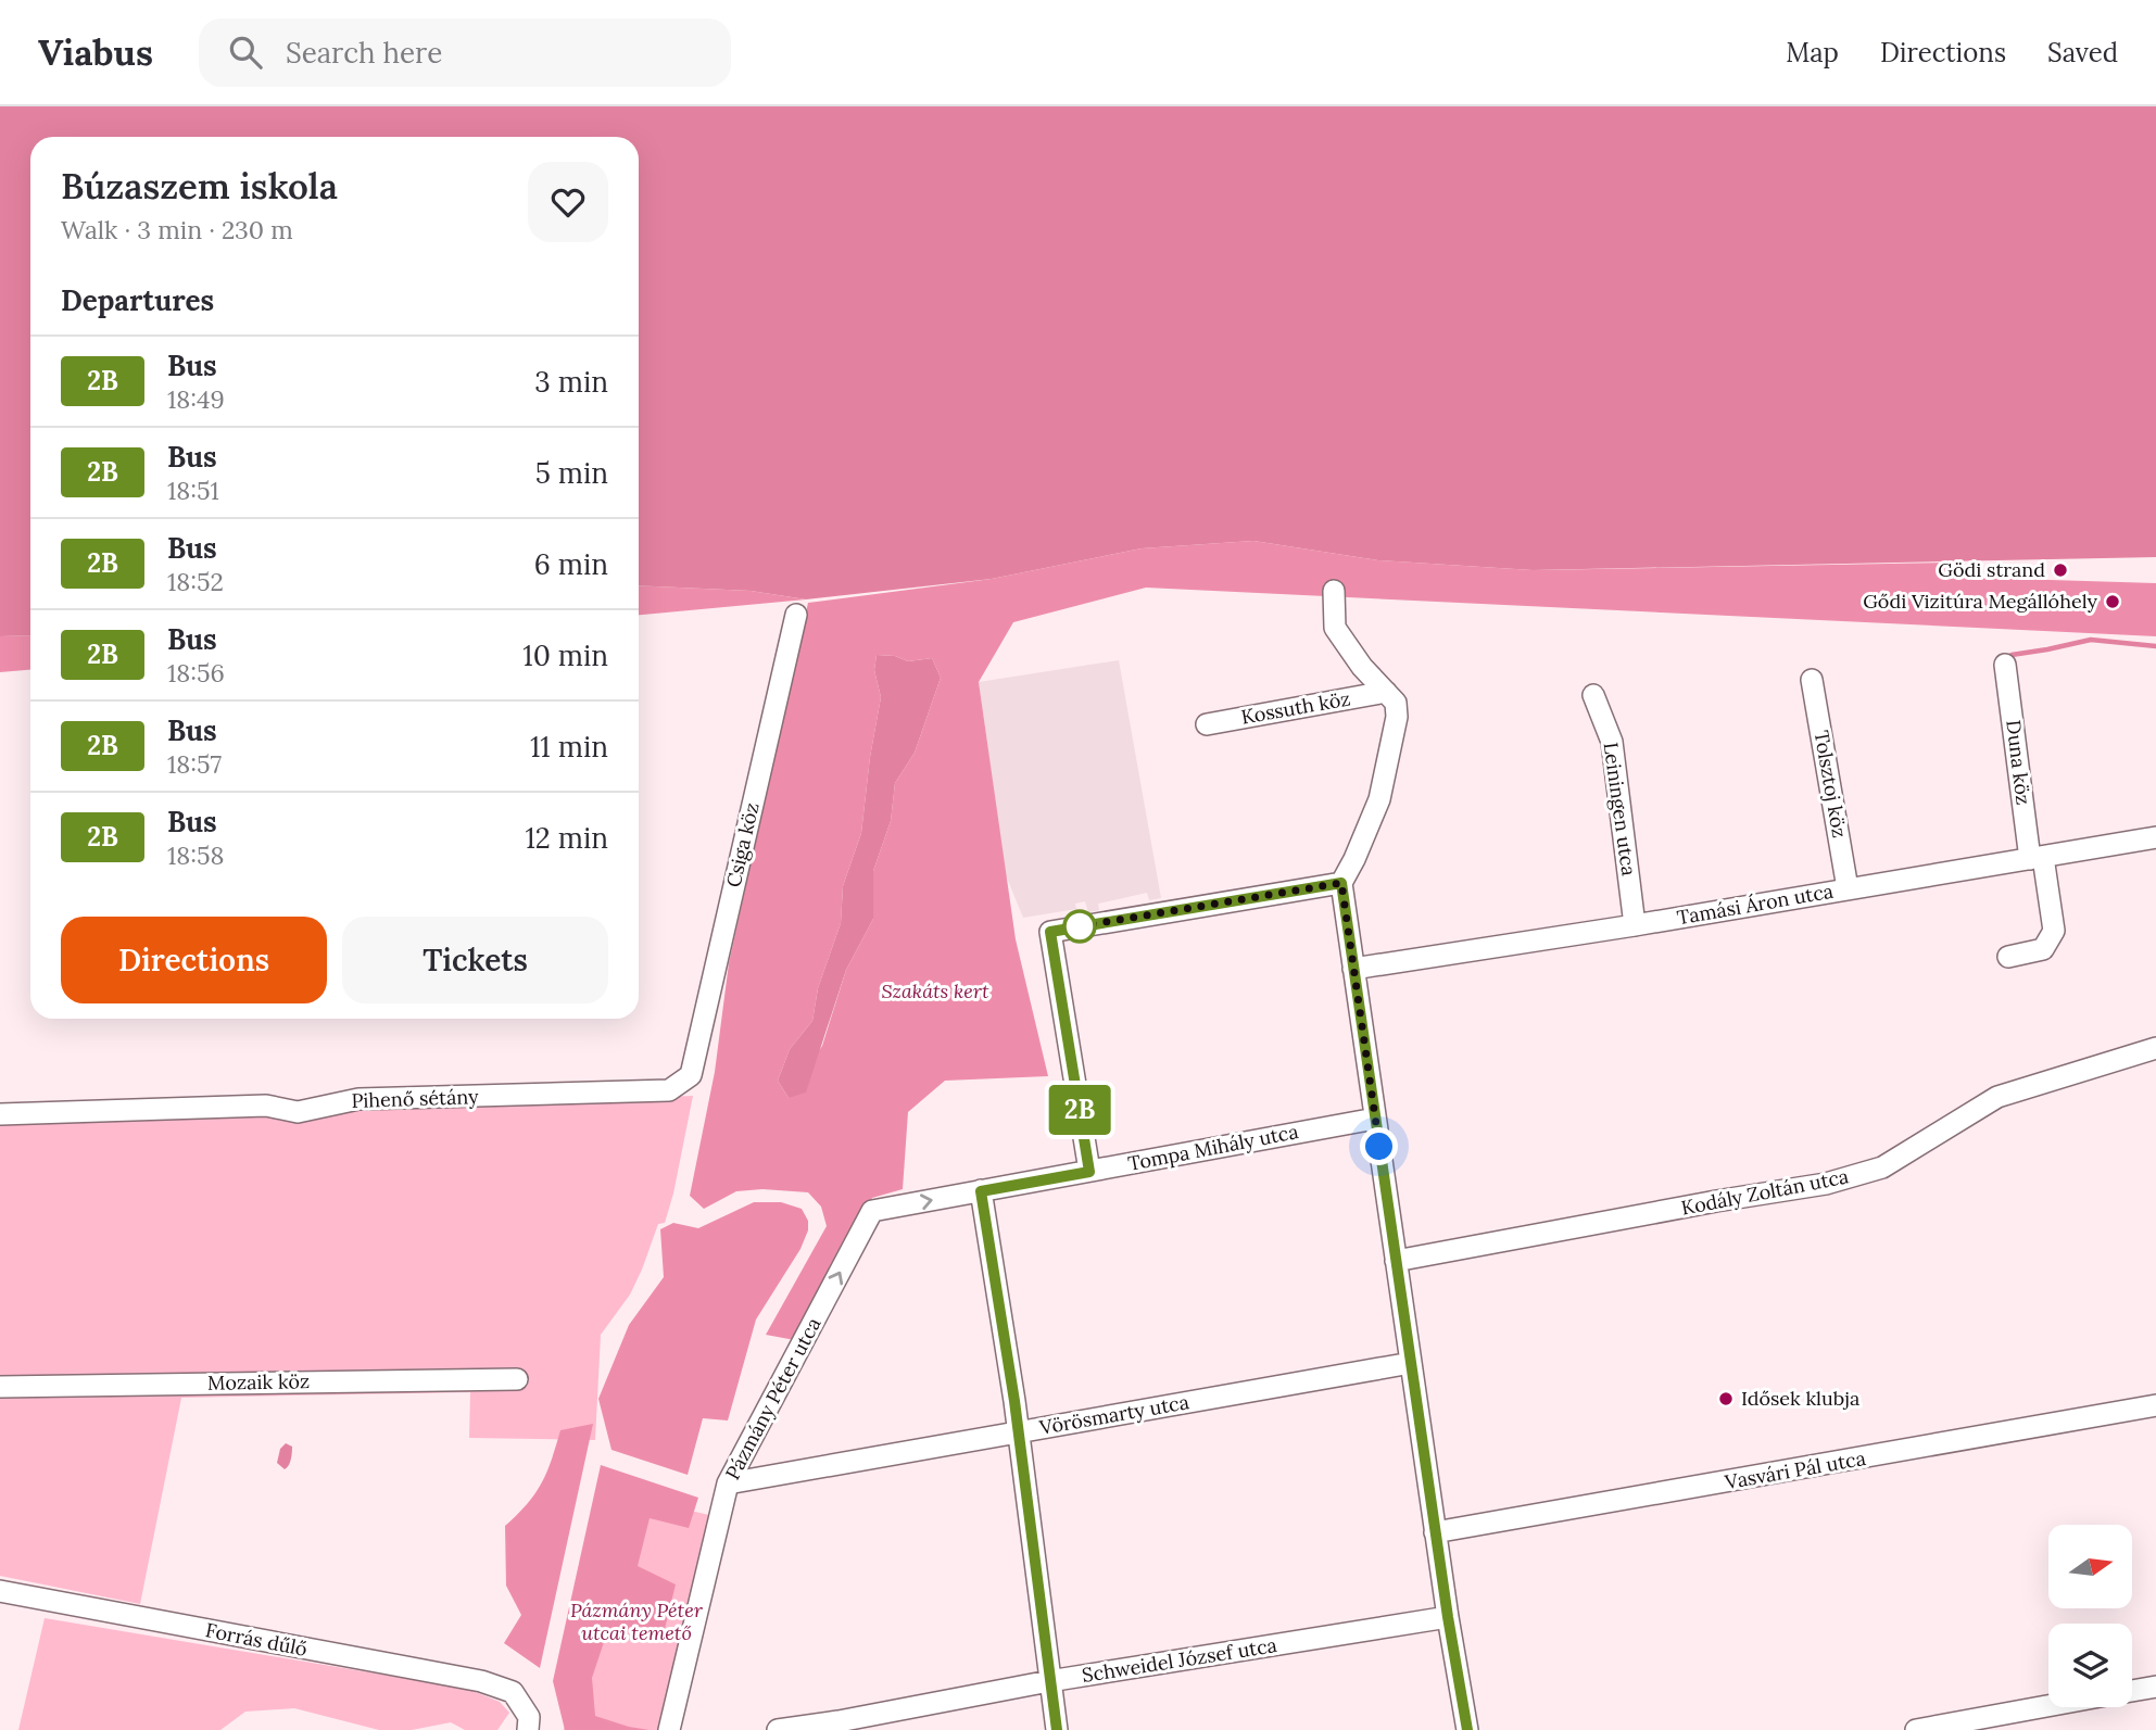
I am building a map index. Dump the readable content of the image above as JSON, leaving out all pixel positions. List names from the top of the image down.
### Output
{
  "streets": {
    "street": [
      "Kossuth köz",
      "Duna köz",
      "Tolsztoj köz",
      "Leiningen utca",
      "Csiga köz",
      "Tamási Áron utca",
      "Pihenő sétány",
      "Tompa Mihály utca",
      "Kodály Zoltán utca",
      "Mozaik köz",
      "Pázmány Péter utca",
      "Vörösmarty utca",
      "Vasvári Pál utca",
      "Forrás dűlő",
      "Schweidel József utca"
    ]
  },
  "crossings": [
    ["Duna köz", "Tamási Áron utca"],
    ["Tolsztoj köz", "Tamási Áron utca"],
    ["Leiningen utca", "Tamási Áron utca"],
    ["Csiga köz", "Pihenő sétány"],
    ["Tompa Mihály utca", "Pázmány Péter utca"],
    ["Pázmány Péter utca", "Vörösmarty utca"]
  ],
  "one_way": ["Pázmány Péter utca"],
  "parks": ["Szakáts kert", "Pázmány Péter utcai temető"],
  "places": ["Gödi strand", "Gődi Vizitúra Megállóhely", "Idősek klubja"],
  "lines": ["bus line 2B"],
  "north": "right",
  "page": {
    "header": "Viabus",
    "search": "Search here",
    "nav": ["Map", "Directions", "Saved"],
    "on_map": "2B",
    "heading": [
      ["Búzaszem iskola", "Walk · 3 min · 230 m"],
      "Departures"
    ],
    "list": [
      {
        "mark": "2B",
        "name": "Bus",
        "note": "18:49",
        "value": "3 min"
      },
      {
        "mark": "2B",
        "name": "Bus",
        "note": "18:51",
        "value": "5 min"
      },
      {
        "mark": "2B",
        "name": "Bus",
        "note": "18:52",
        "value": "6 min"
      },
      {
        "mark": "2B",
        "name": "Bus",
        "note": "18:56",
        "value": "10 min"
      },
      {
        "mark": "2B",
        "name": "Bus",
        "note": "18:57",
        "value": "11 min"
      },
      {
        "mark": "2B",
        "name": "Bus",
        "note": "18:58",
        "value": "12 min"
      }
    ],
    "buttons": ["Directions", "Tickets"]
  }
}
